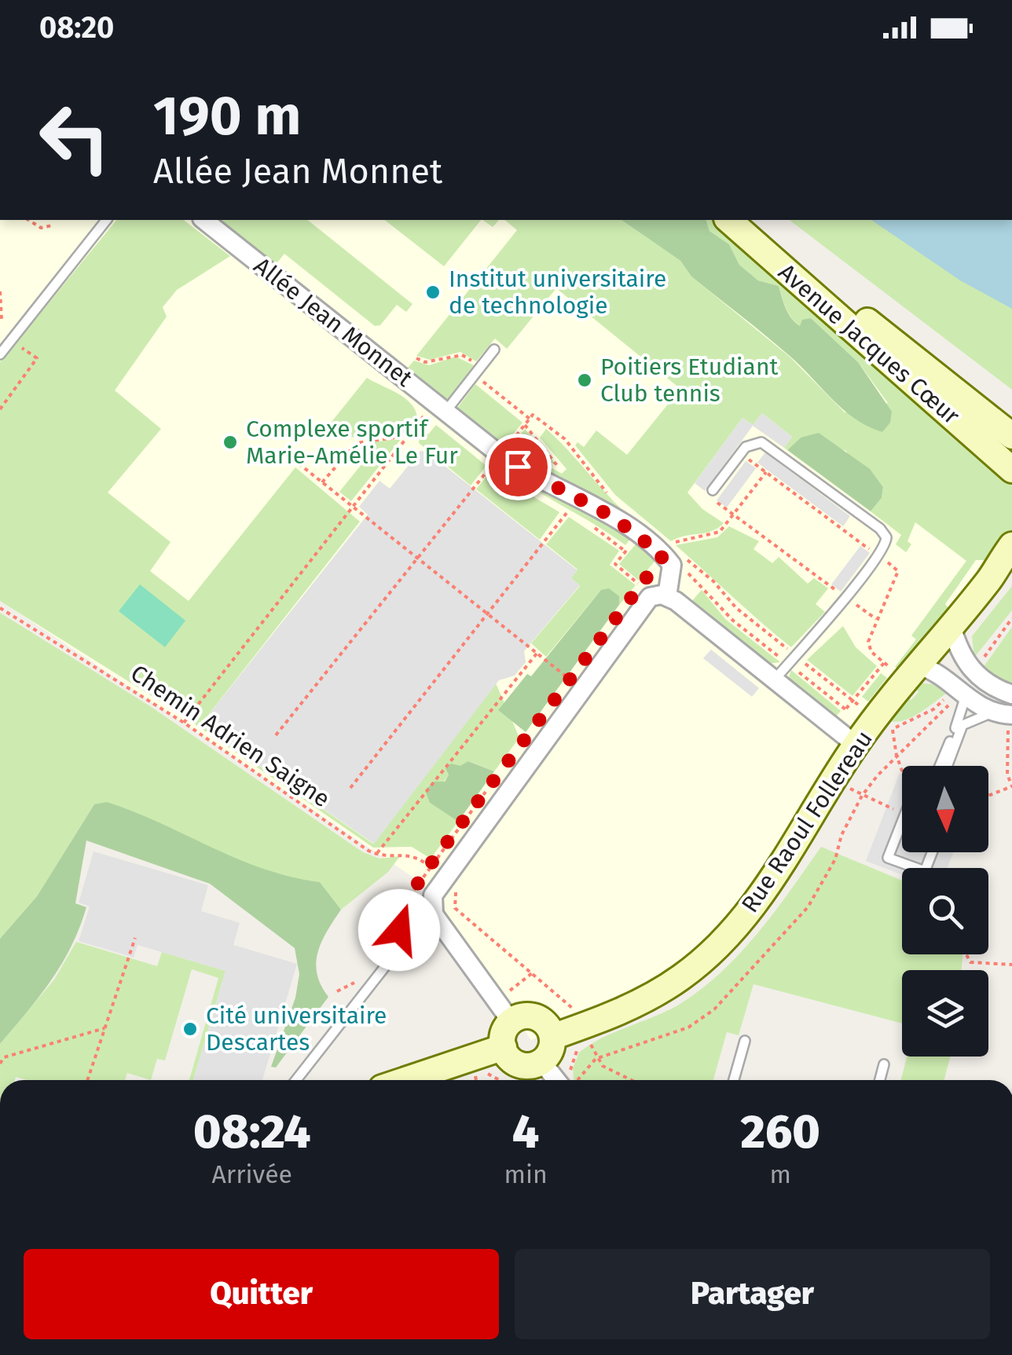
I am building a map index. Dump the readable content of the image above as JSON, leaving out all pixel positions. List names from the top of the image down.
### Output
{
  "streets": {
    "street": ["Allée Jean Monnet", "Avenue Jacques Cœur", "Rue Raoul Follereau"],
    "path": ["Chemin Adrien Saigne"]
  },
  "places": [
    "Institut universitaire de technologie",
    "Poitiers Etudiant Club tennis",
    "Complexe sportif Marie-Amélie Le Fur",
    "Cité universitaire Descartes"
  ],
  "north": "bottom",
  "page": {
    "status": "08:20",
    "turn": ["190 m", "Allée Jean Monnet"],
    "eta": [
      "08:24",
      "Arrivée",
      "4",
      "min",
      "260",
      "m"
    ],
    "buttons": ["Quitter", "Partager"]
  }
}
